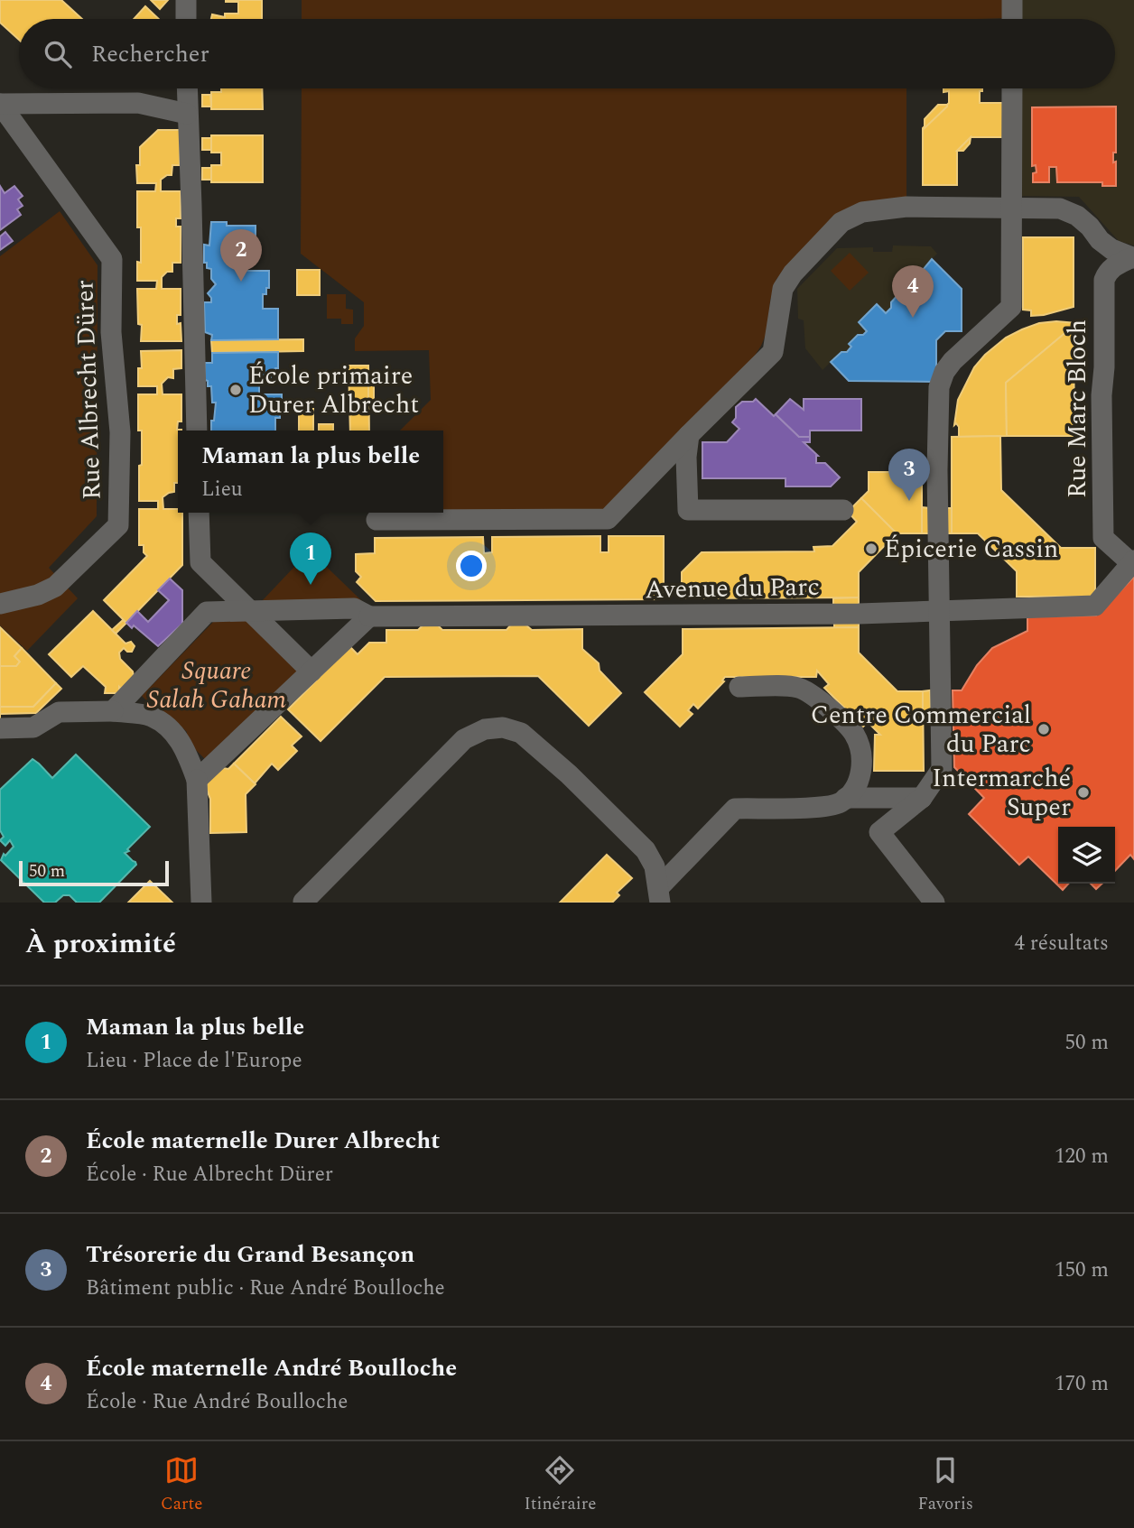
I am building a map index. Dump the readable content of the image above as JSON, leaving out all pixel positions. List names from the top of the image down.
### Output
{
  "streets": {
    "street": ["Rue Albrecht Dürer", "Rue Marc Bloch", "Avenue du Parc"]
  },
  "crossings": [
    ["Rue Marc Bloch", "Avenue du Parc"]
  ],
  "parks": ["Square Salah Gaham"],
  "places": [
    "École primaire Durer Albrecht",
    "Épicerie Cassin",
    "Centre Commercial du Parc",
    "Intermarché Super"
  ],
  "scale_bar": "50 m",
  "page": {
    "search": "Rechercher",
    "pins": [
      "2",
      "4",
      "3",
      "1"
    ],
    "popup": ["Maman la plus belle", "Lieu"],
    "scale": "50 m",
    "heading": ["À proximité", "4 résultats"],
    "list": [
      {
        "mark": "1",
        "name": "Maman la plus belle",
        "note": "Lieu · Place de l'Europe",
        "value": "50 m"
      },
      {
        "mark": "2",
        "name": "École maternelle Durer Albrecht",
        "note": "École · Rue Albrecht Dürer",
        "value": "120 m"
      },
      {
        "mark": "3",
        "name": "Trésorerie du Grand Besançon",
        "note": "Bâtiment public · Rue André Boulloche",
        "value": "150 m"
      },
      {
        "mark": "4",
        "name": "École maternelle André Boulloche",
        "note": "École · Rue André Boulloche",
        "value": "170 m"
      }
    ],
    "nav": ["Carte", "Itinéraire", "Favoris"]
  }
}
